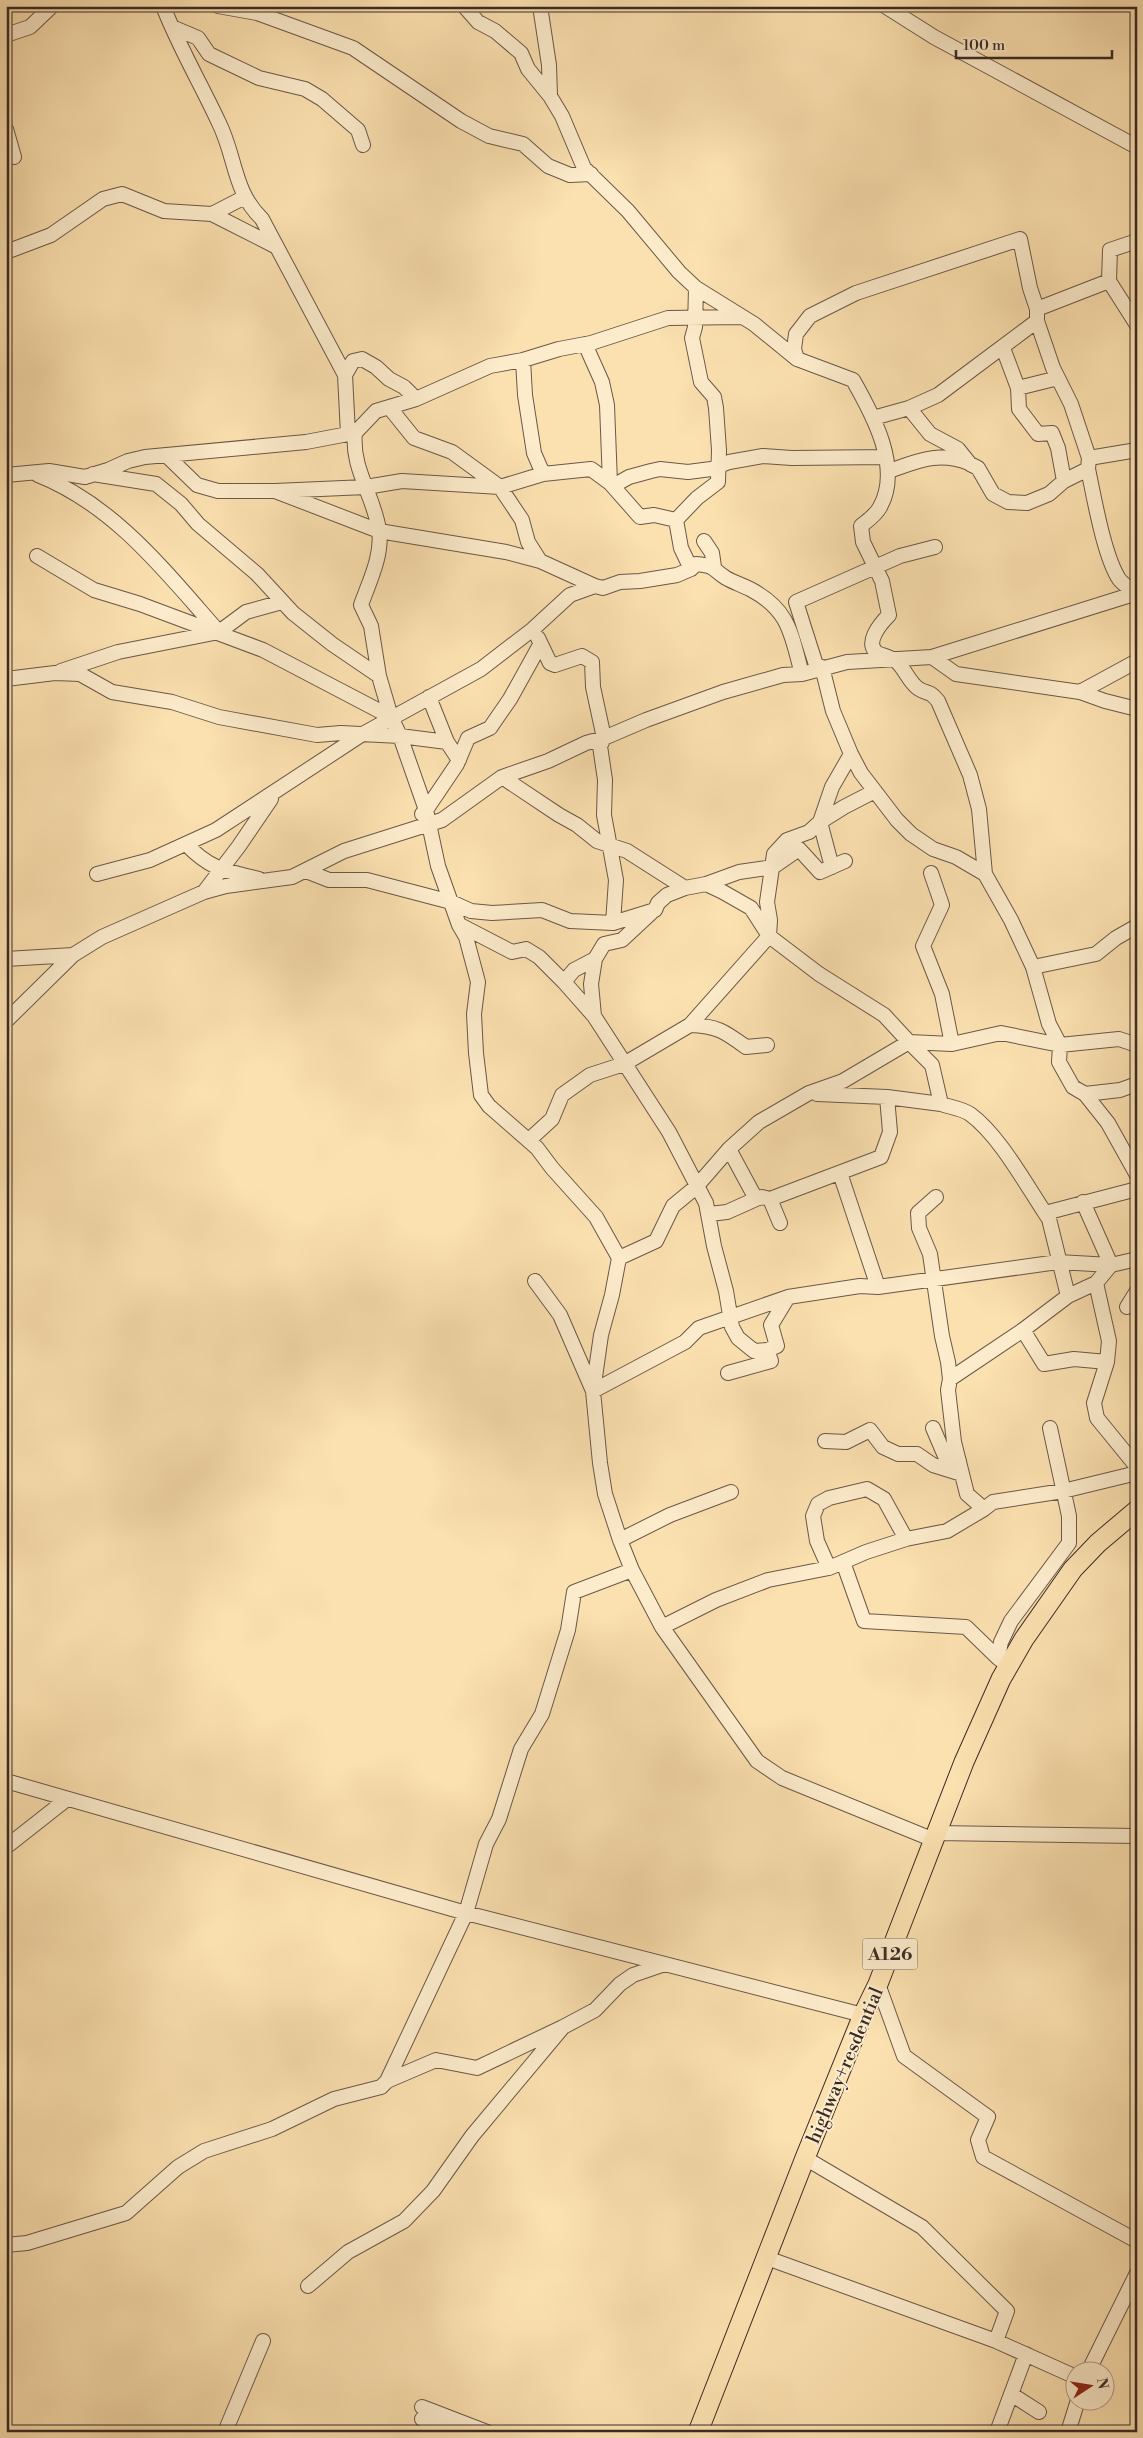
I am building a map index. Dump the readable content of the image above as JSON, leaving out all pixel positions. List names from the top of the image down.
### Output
{
  "streets": {
    "highway": ["A126", "highway+resdential"]
  },
  "scale_bar": "100 m",
  "north": "right"
}
